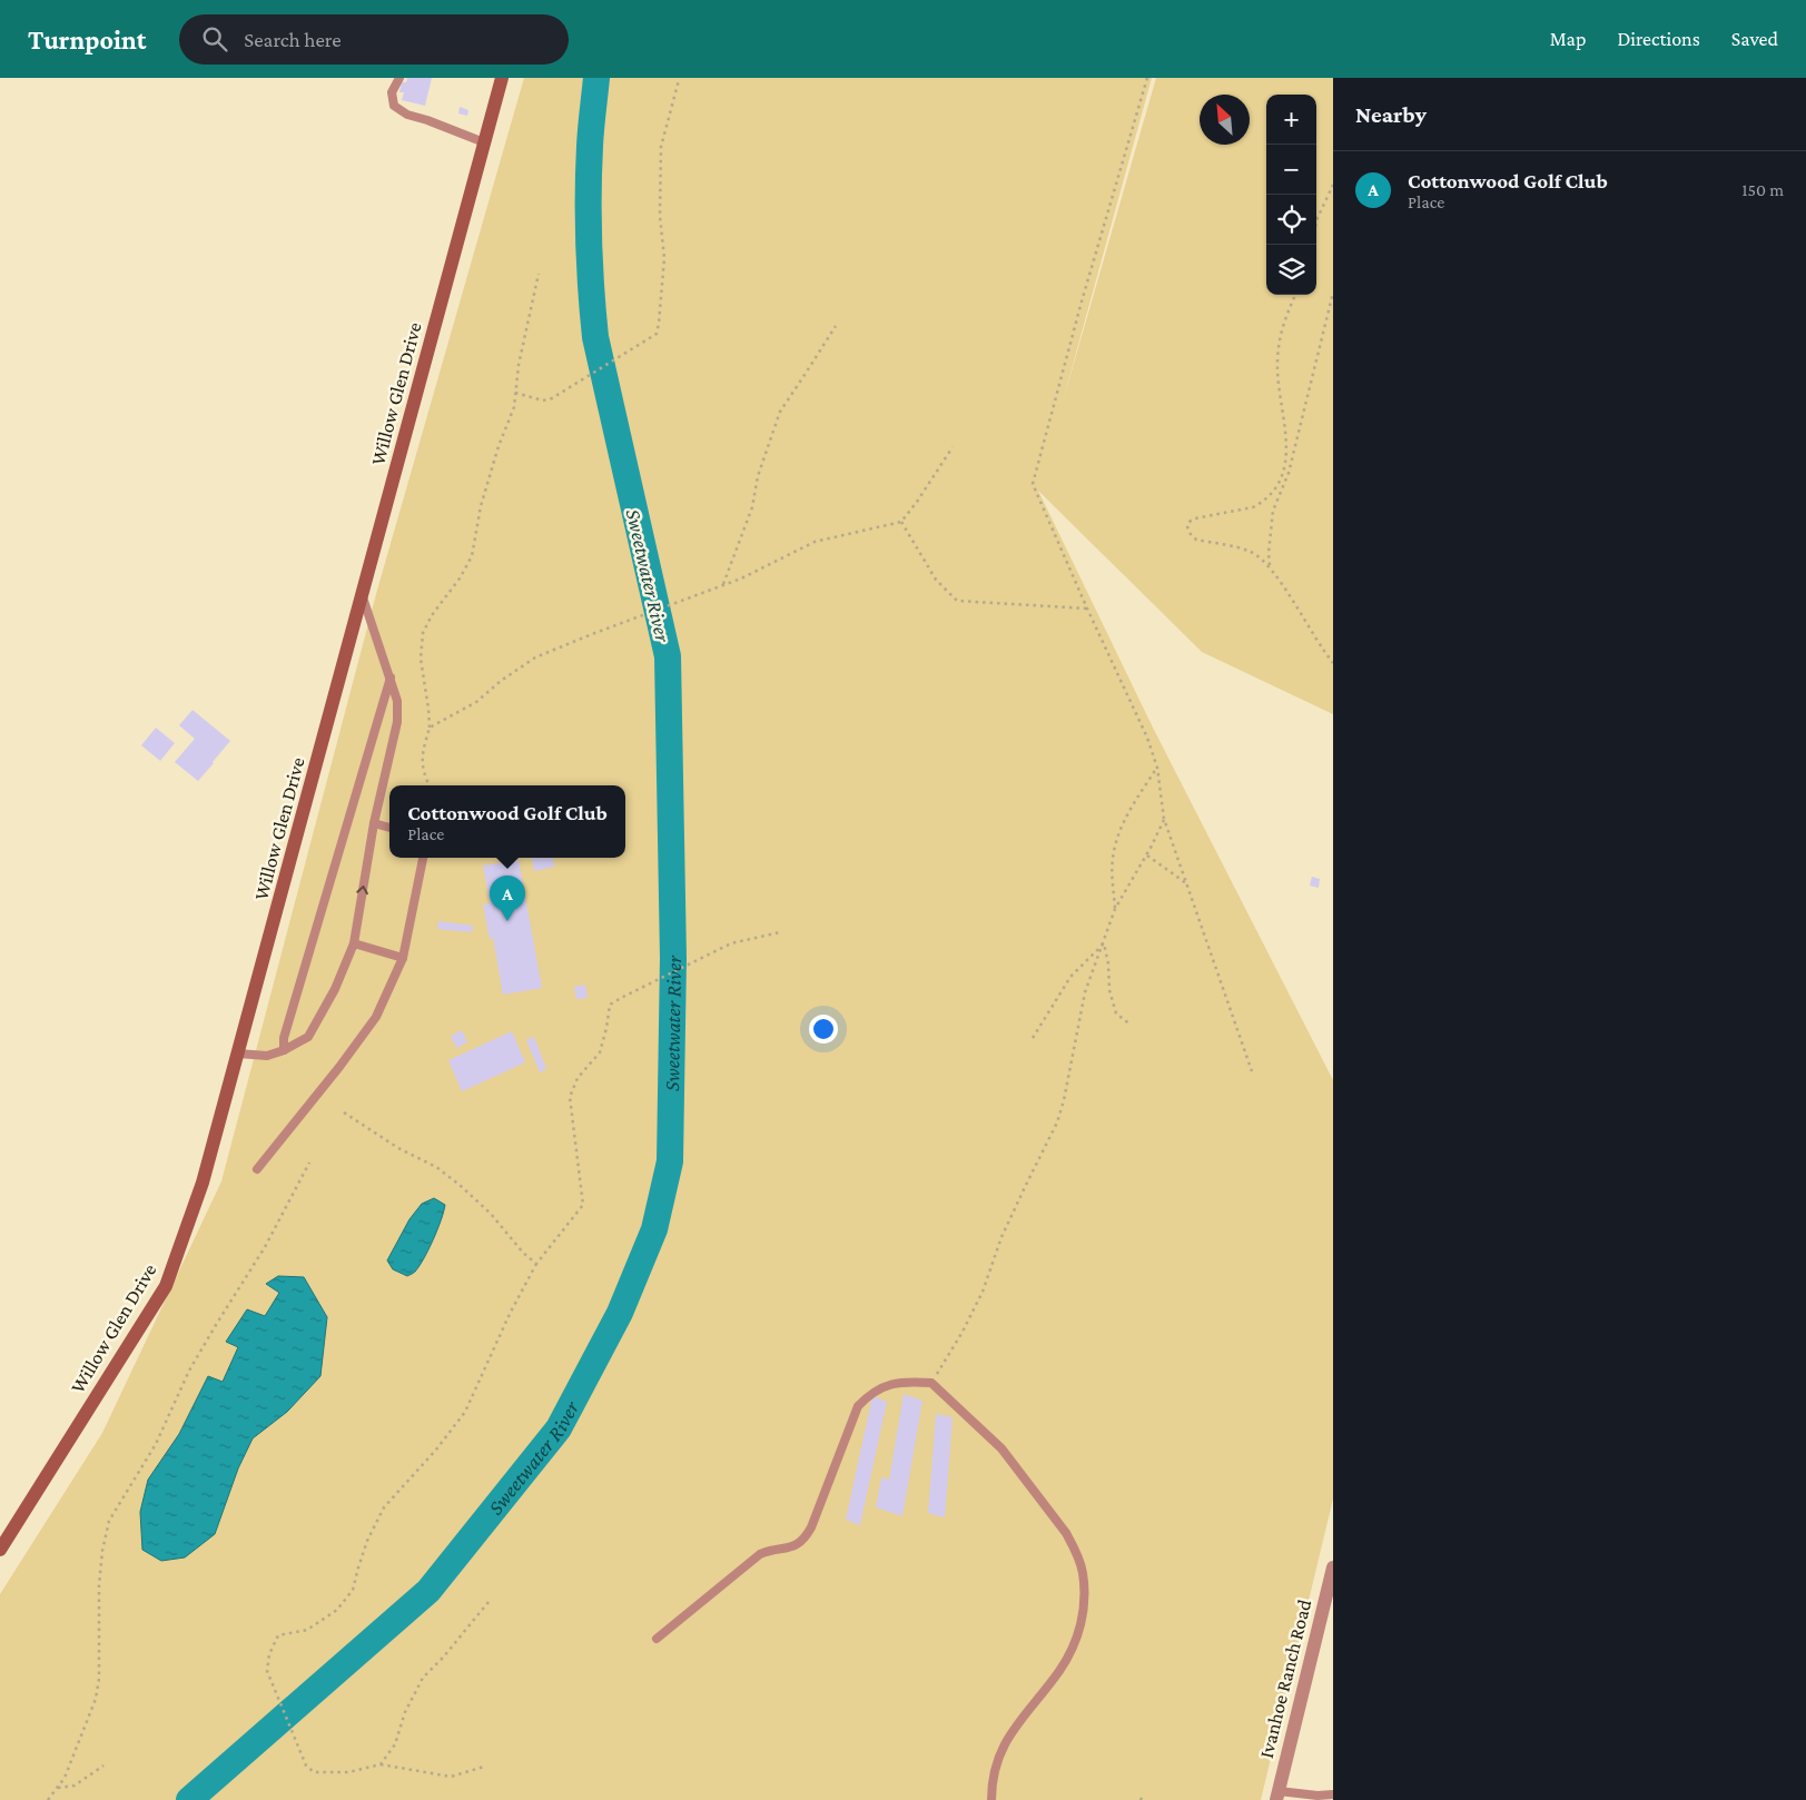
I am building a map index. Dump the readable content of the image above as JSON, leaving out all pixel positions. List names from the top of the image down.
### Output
{
  "streets": {
    "main road": ["Willow Glen Drive"],
    "street": ["Ivanhoe Ranch Road"]
  },
  "water": ["Sweetwater River"],
  "north": "top left",
  "page": {
    "header": "Turnpoint",
    "search": "Search here",
    "nav": ["Map", "Directions", "Saved"],
    "heading": "Nearby",
    "map_buttons": ["+", "−"],
    "list": [
      {
        "mark": "A",
        "name": "Cottonwood Golf Club",
        "note": "Place",
        "value": "150 m"
      }
    ],
    "popup": ["Cottonwood Golf Club", "Place"],
    "pins": "A"
  }
}
